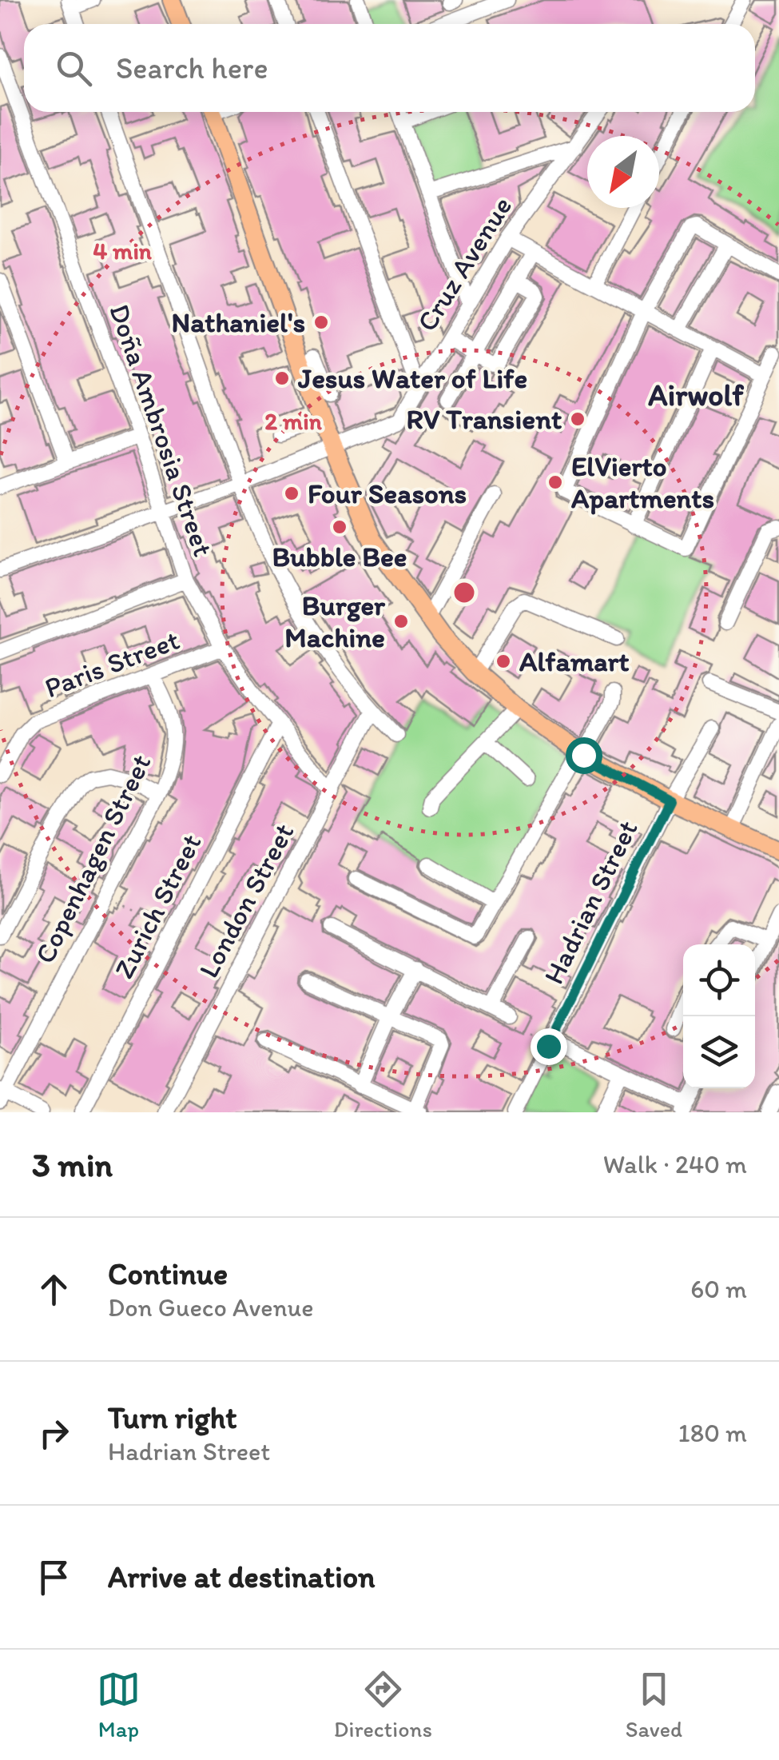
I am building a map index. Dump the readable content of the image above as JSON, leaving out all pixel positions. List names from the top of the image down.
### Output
{
  "streets": {
    "street": [
      "Cruz Avenue",
      "Doña Ambrosia Street",
      "Paris Street",
      "Copenhagen Street",
      "London Street",
      "Hadrian Street",
      "Zurich Street"
    ]
  },
  "crossings": [
    ["Cruz Avenue", "Doña Ambrosia Street"],
    ["Doña Ambrosia Street", "Paris Street"],
    ["Doña Ambrosia Street", "London Street"],
    ["Doña Ambrosia Street", "Zurich Street"],
    ["Paris Street", "Copenhagen Street"]
  ],
  "districts": ["Airwolf"],
  "places": [
    "Nathaniel's",
    "Jesus Water of Life",
    "RV Transient",
    "ElVierto Apartments",
    "Four Seasons",
    "Bubble Bee",
    "Burger Machine",
    "Alfamart"
  ],
  "north": "bottom left",
  "page": {
    "search": "Search here",
    "heading": ["3 min", "Walk · 240 m"],
    "list": [
      ["Continue", "Don Gueco Avenue", "60 m"],
      ["Turn right", "Hadrian Street", "180 m"],
      "Arrive at destination"
    ],
    "nav": ["Map", "Directions", "Saved"]
  },
  "rings": ["4 min", "2 min"]
}
